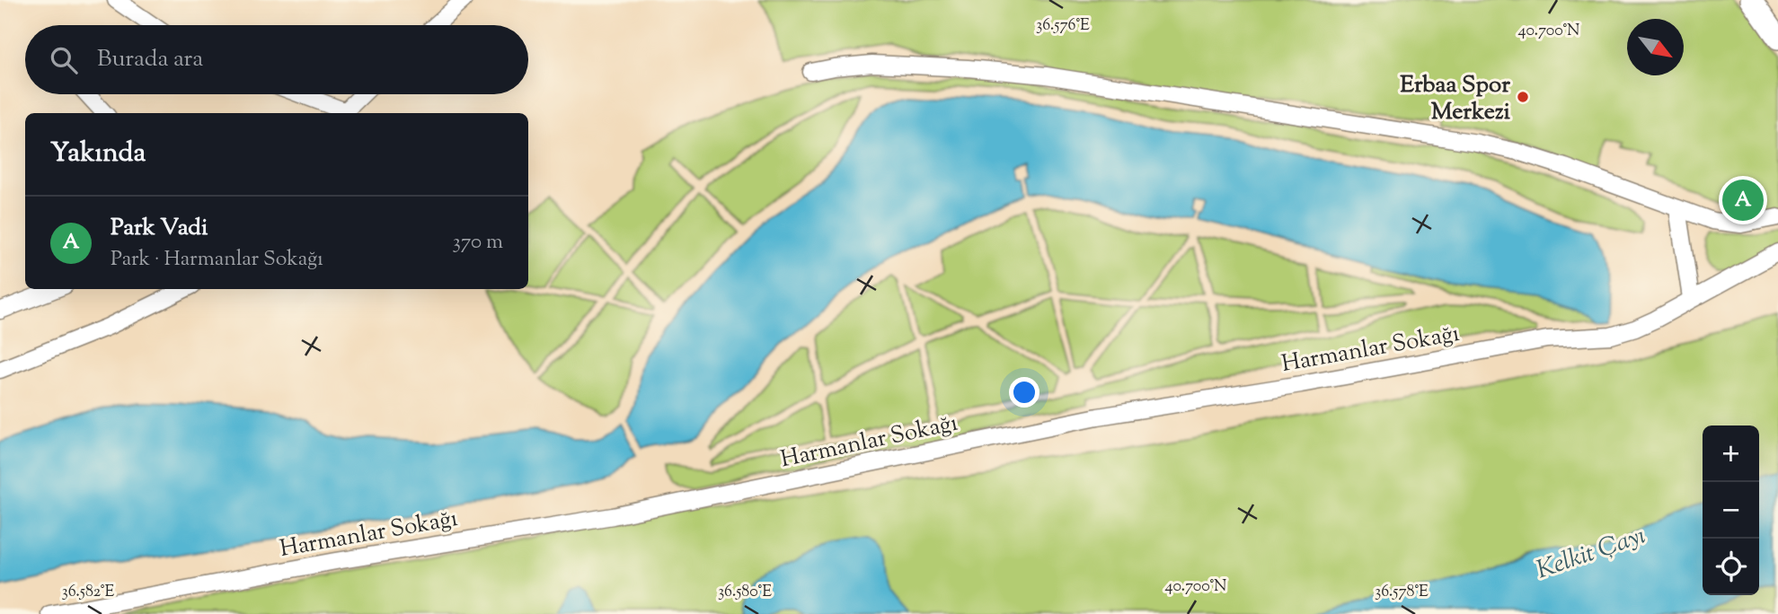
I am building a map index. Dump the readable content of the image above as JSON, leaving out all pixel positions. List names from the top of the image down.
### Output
{
  "streets": {
    "street": ["Harmanlar Sokağı"]
  },
  "water": ["Kelkit Çayı"],
  "places": ["Erbaa Spor Merkezi"],
  "north": "bottom right",
  "page": {
    "search": "Burada ara",
    "heading": "Yakında",
    "pins": "A",
    "list": [
      {
        "mark": "A",
        "name": "Park Vadi",
        "note": "Park · Harmanlar Sokağı",
        "value": "370 m"
      }
    ],
    "map_buttons": ["+", "−"]
  },
  "coordinates": [
    "36.576°E",
    "40.700°N",
    "36.582°E",
    "36.580°E",
    "36.578°E"
  ]
}
